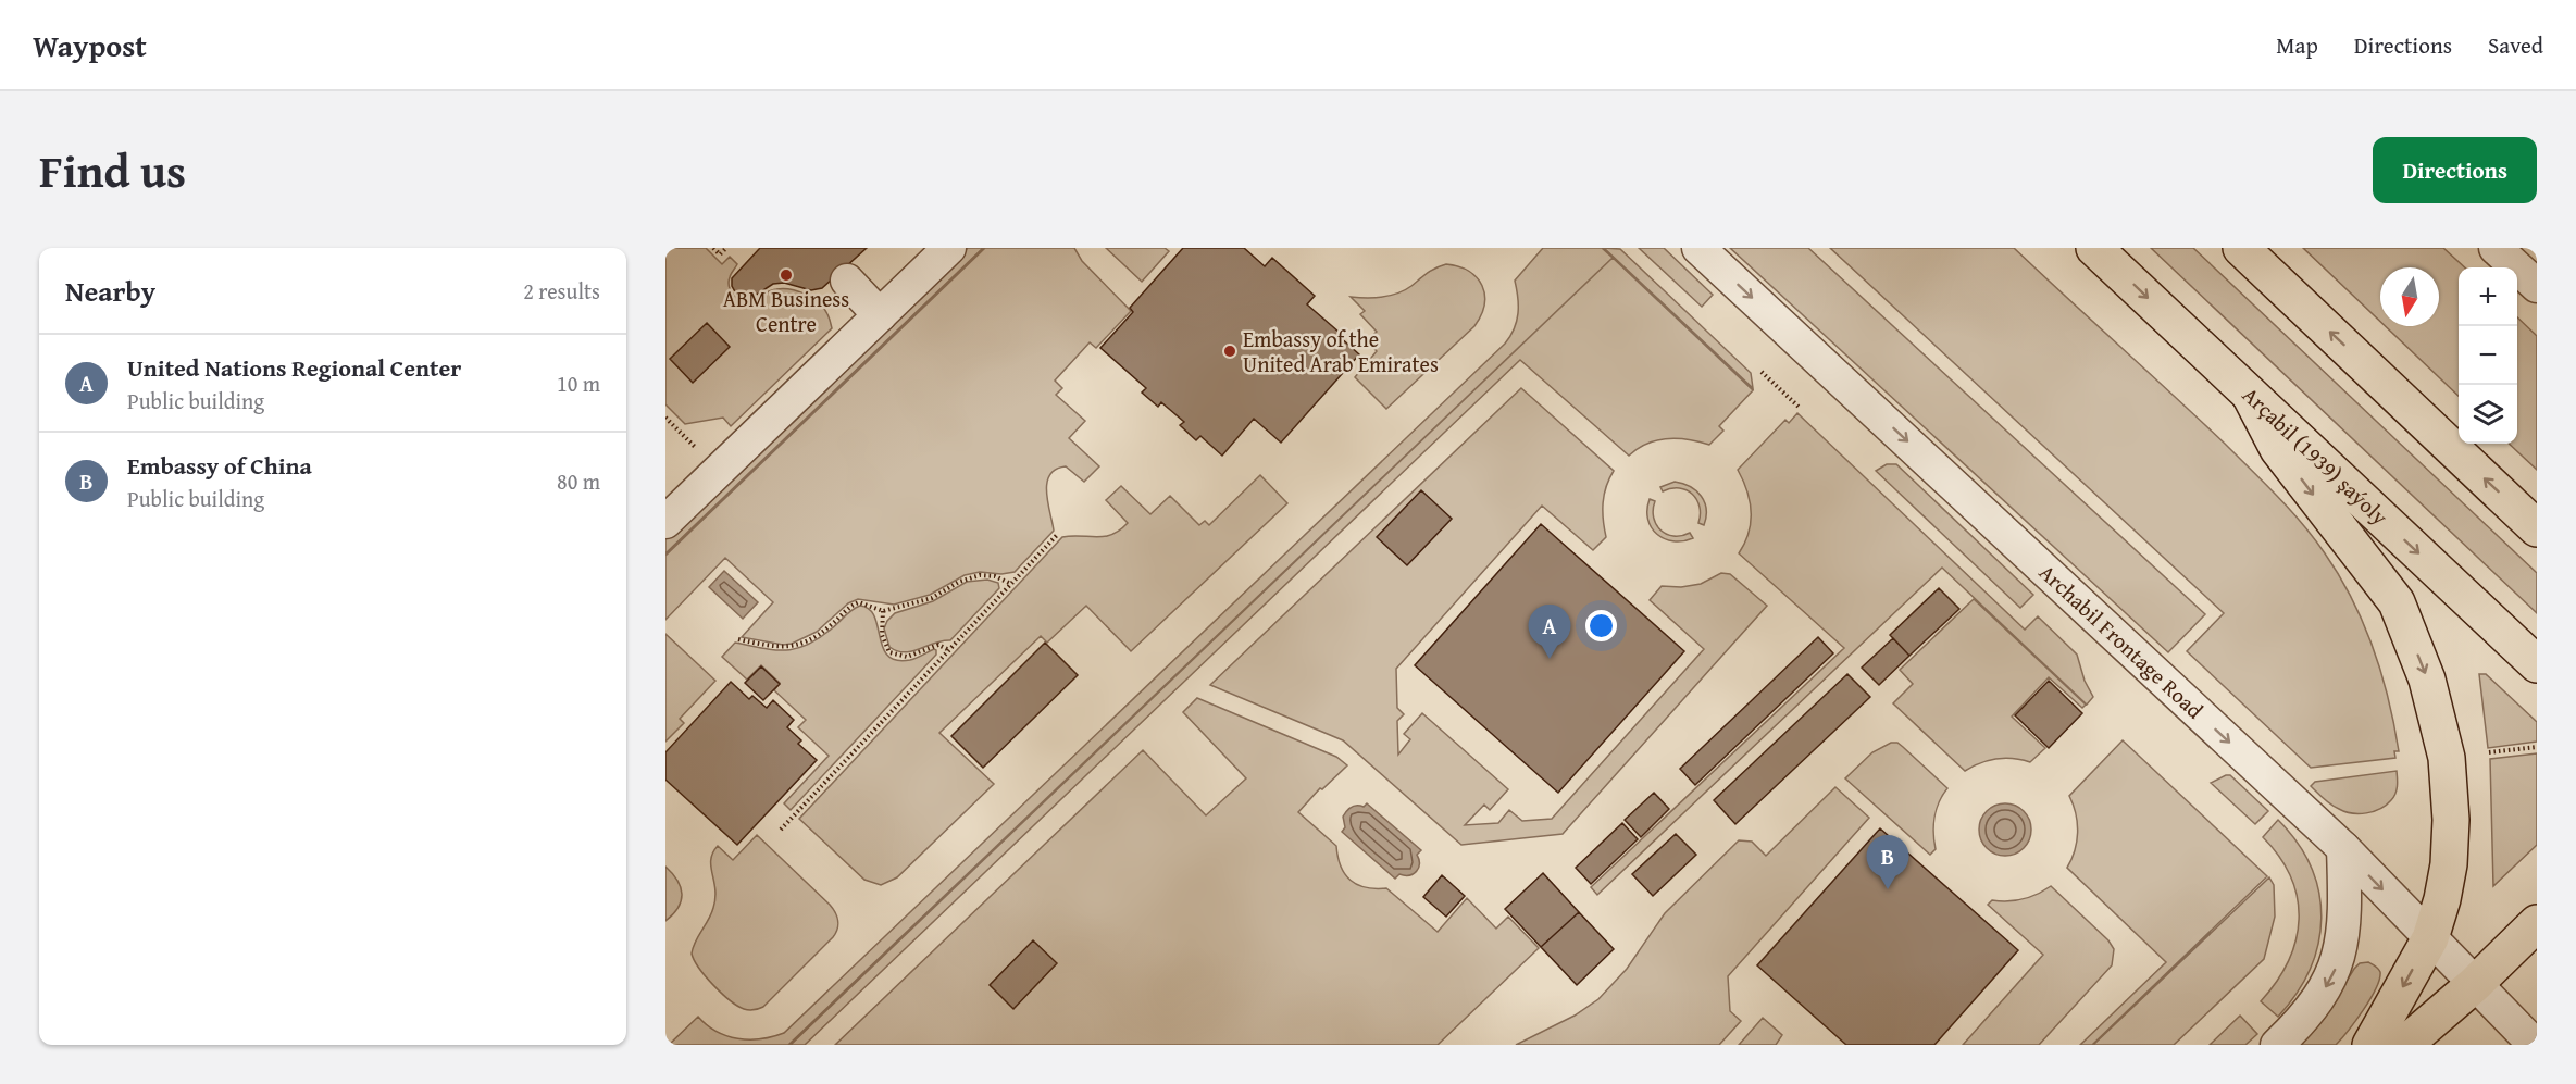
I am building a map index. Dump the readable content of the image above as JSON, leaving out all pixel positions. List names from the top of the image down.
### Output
{
  "streets": {
    "main road": ["Arçabil (1939) şaýoly"],
    "street": ["Archabil Frontage Road"]
  },
  "one_way": ["Archabil Frontage Road"],
  "places": ["ABM Business Centre", "Embassy of the United Arab Emirates"],
  "north": "bottom",
  "page": {
    "header": "Waypost",
    "nav": ["Map", "Directions", "Saved"],
    "title": "Find us",
    "buttons": "Directions",
    "heading": ["Nearby", "2 results"],
    "map_buttons": ["+", "−"],
    "list": [
      {
        "mark": "A",
        "name": "United Nations Regional Center",
        "note": "Public building",
        "value": "10 m"
      },
      {
        "mark": "B",
        "name": "Embassy of China",
        "note": "Public building",
        "value": "80 m"
      }
    ],
    "pins": ["A", "B"]
  }
}
